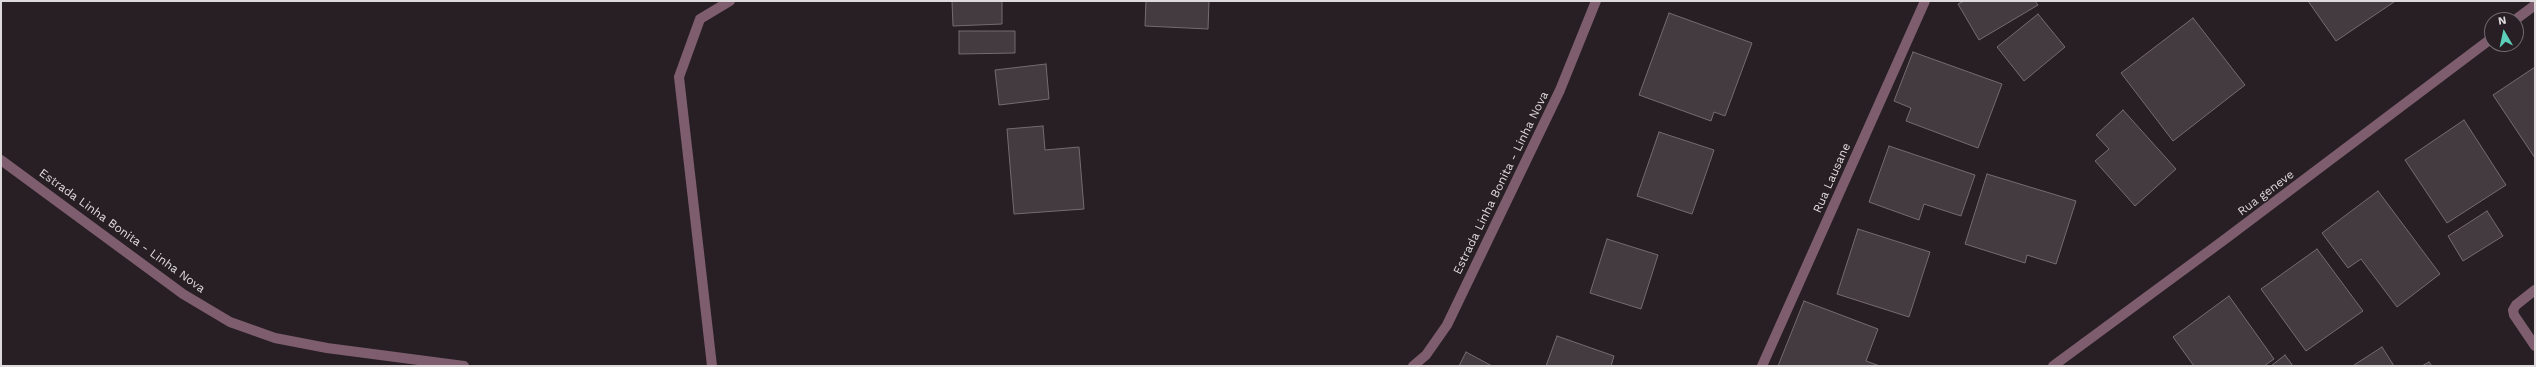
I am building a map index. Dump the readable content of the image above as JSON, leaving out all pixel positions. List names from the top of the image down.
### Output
{
  "streets": {
    "street": ["Rua Lausane", "Estrada Linha Bonita - Linha Nova", "Rua geneve"]
  },
  "north": "top"
}
